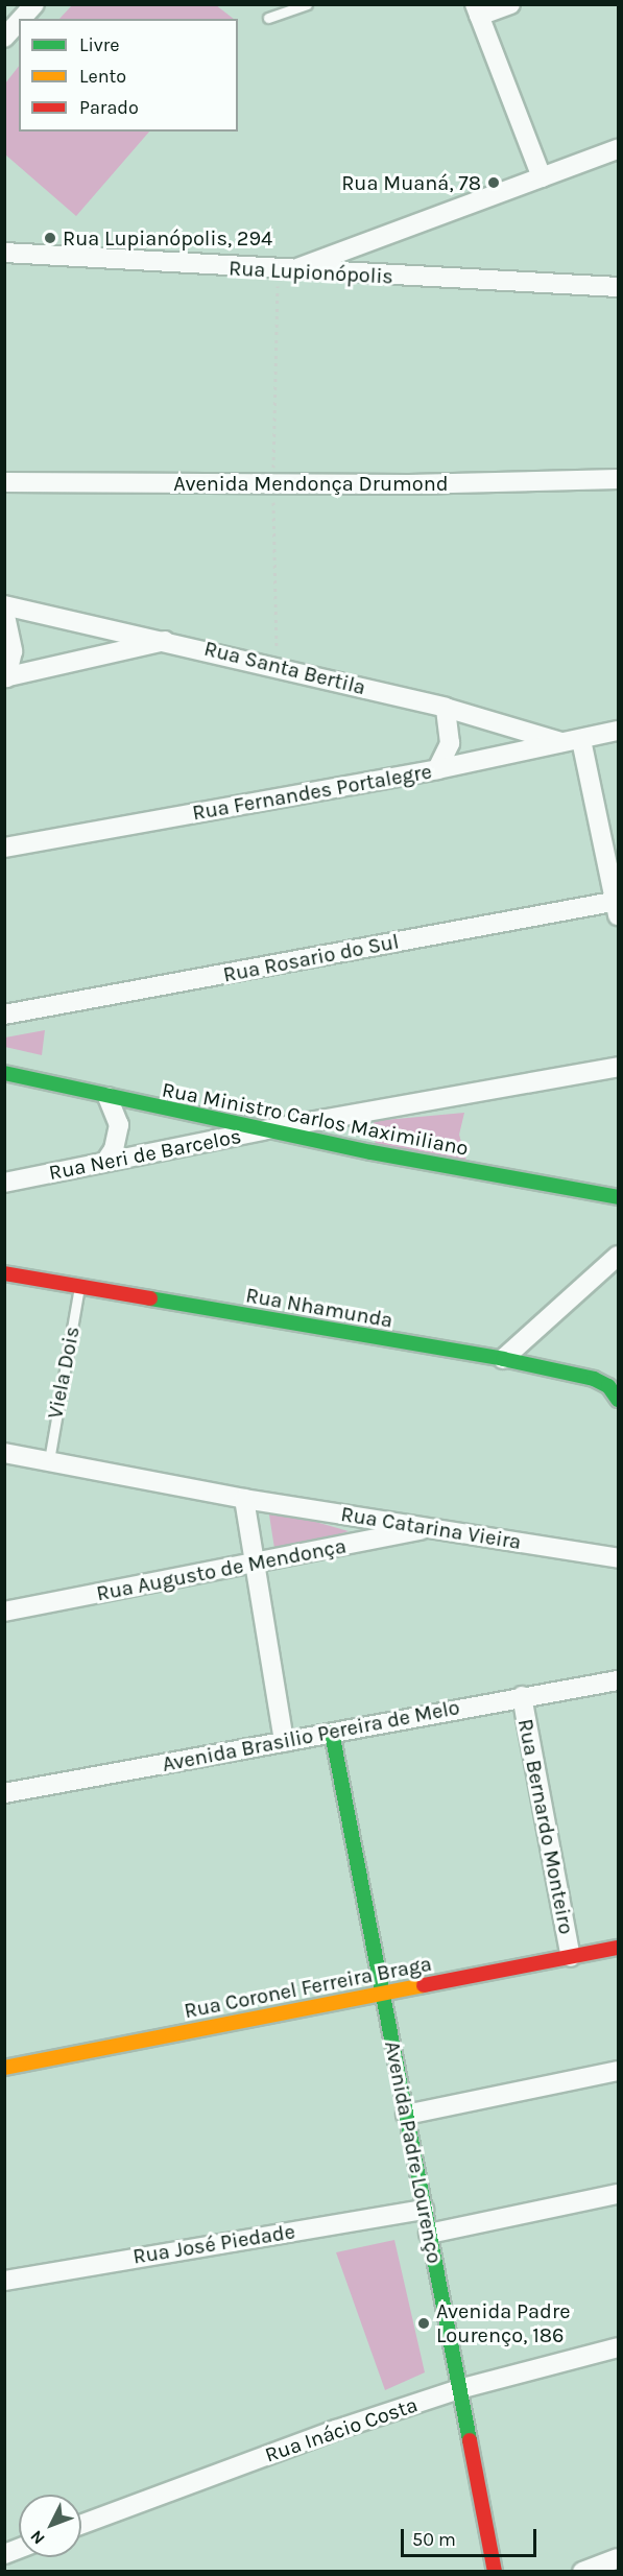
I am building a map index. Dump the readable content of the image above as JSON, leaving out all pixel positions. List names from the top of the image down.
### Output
{
  "streets": {
    "street": [
      "Rua Lupionópolis",
      "Avenida Mendonça Drumond",
      "Rua Santa Bertila",
      "Rua Fernandes Portalegre",
      "Rua Rosario do Sul",
      "Rua Ministro Carlos Maximiliano",
      "Rua Neri de Barcelos",
      "Rua Nhamunda",
      "Rua Catarina Vieira",
      "Rua Augusto de Mendonça",
      "Avenida Brasilio Pereira de Melo",
      "Rua Bernardo Monteiro",
      "Rua Coronel Ferreira Braga",
      "Avenida Padre Lourenço",
      "Rua José Piedade",
      "Rua Inácio Costa"
    ],
    "lane": ["Viela Dois"]
  },
  "crossings": [
    ["Rua Santa Bertila", "Rua Fernandes Portalegre"],
    ["Rua Ministro Carlos Maximiliano", "Rua Neri de Barcelos"],
    ["Rua Nhamunda", "Viela Dois"],
    ["Rua Catarina Vieira", "Rua Augusto de Mendonça"],
    ["Avenida Brasilio Pereira de Melo", "Rua Bernardo Monteiro"],
    ["Avenida Brasilio Pereira de Melo", "Avenida Padre Lourenço"],
    ["Rua Bernardo Monteiro", "Rua Coronel Ferreira Braga"],
    ["Rua Coronel Ferreira Braga", "Avenida Padre Lourenço"],
    ["Avenida Padre Lourenço", "Rua José Piedade"],
    ["Avenida Padre Lourenço", "Rua Inácio Costa"]
  ],
  "places": ["Rua Muaná, 78", "Rua Lupianópolis, 294", "Avenida Padre Lourenço, 186"],
  "legend": ["Livre", "Lento", "Parado"],
  "scale_bar": "50 m",
  "north": "bottom left"
}
